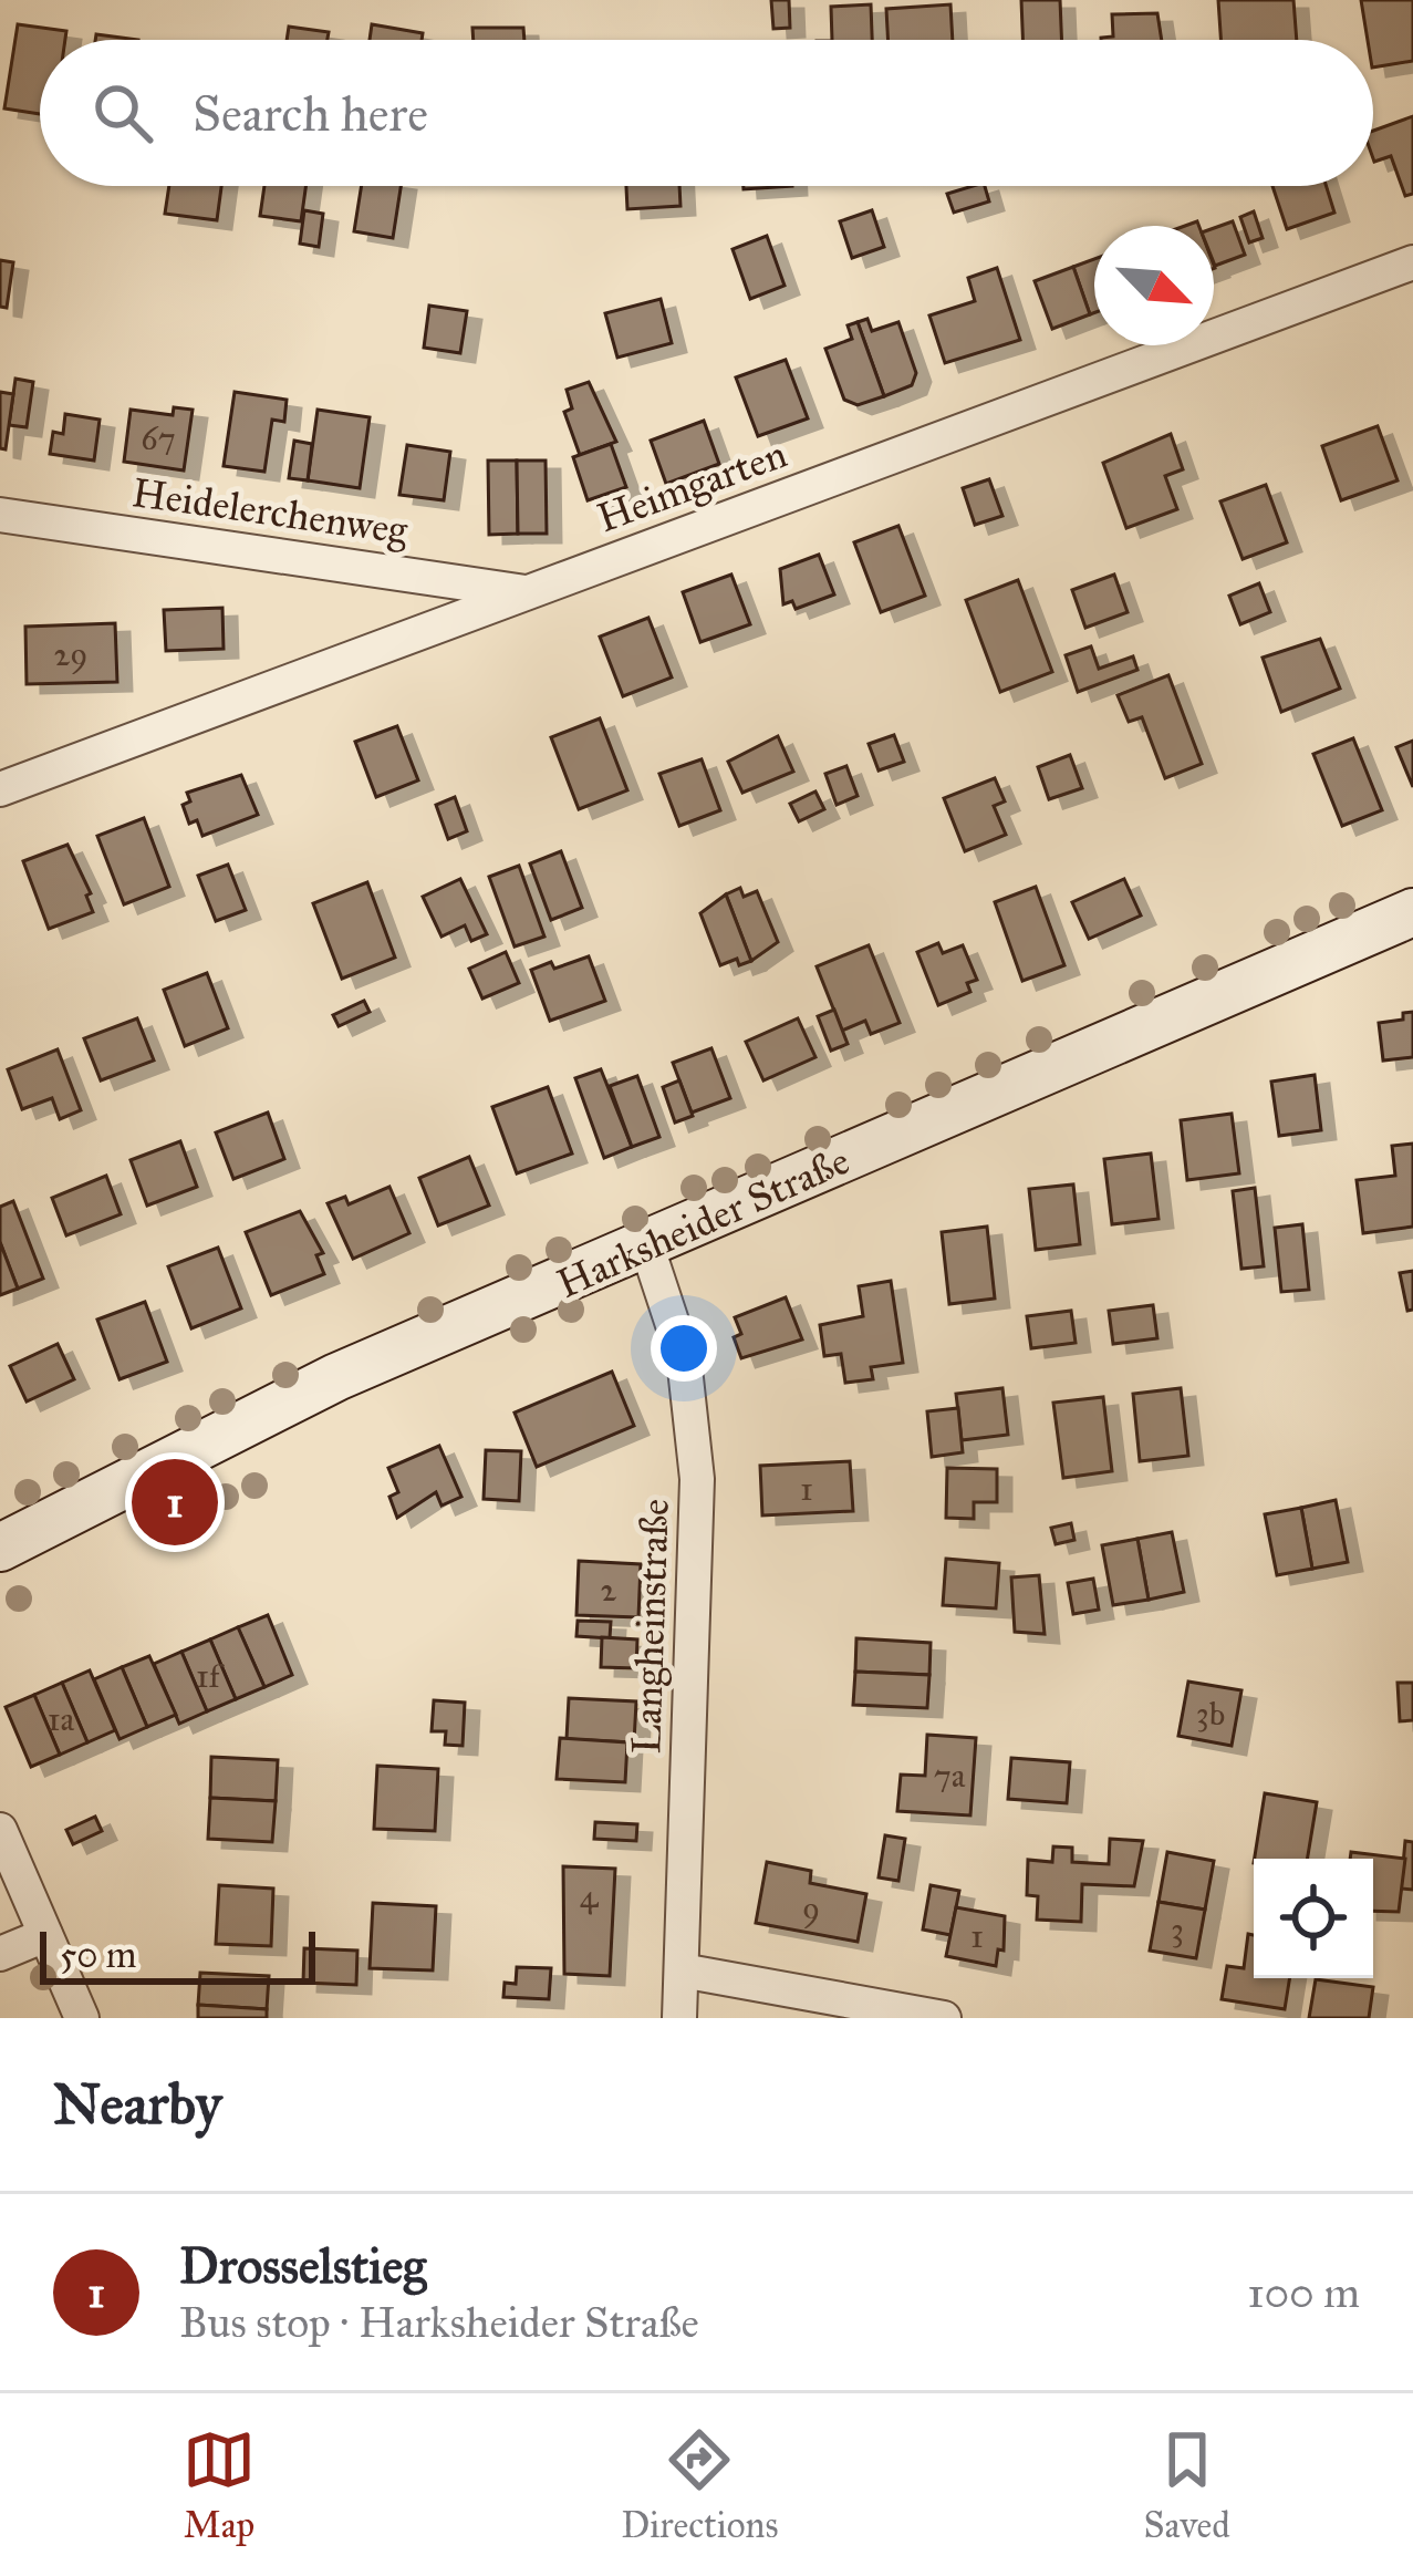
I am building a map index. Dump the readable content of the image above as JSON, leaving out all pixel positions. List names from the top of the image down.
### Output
{
  "streets": {
    "main road": ["Harksheider Straße"],
    "street": ["Heimgarten", "Heidelerchenweg", "Langheinstraße"]
  },
  "crossings": [
    ["Heimgarten", "Heidelerchenweg"],
    ["Harksheider Straße", "Langheinstraße"]
  ],
  "house_numbers": [
    "67",
    "29",
    "1",
    "2",
    "1f",
    "3b",
    "1a",
    "7a",
    "4",
    "9",
    "3",
    "1"
  ],
  "scale_bar": "50 m",
  "north": "bottom right",
  "page": {
    "search": "Search here",
    "pins": "1",
    "scale": "50 m",
    "heading": "Nearby",
    "list": [
      {
        "mark": "1",
        "name": "Drosselstieg",
        "note": "Bus stop · Harksheider Straße",
        "value": "100 m"
      }
    ],
    "nav": ["Map", "Directions", "Saved"]
  }
}
